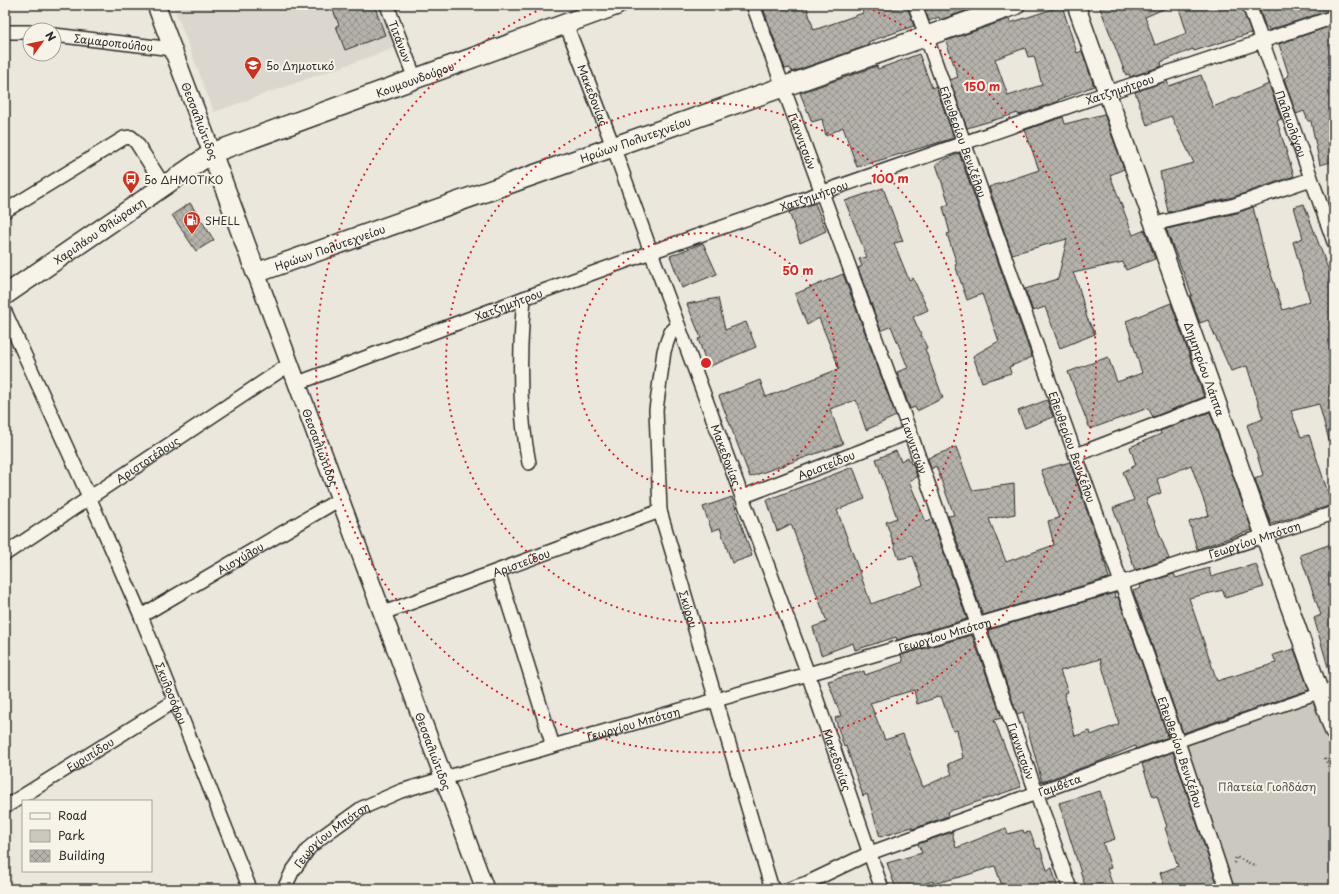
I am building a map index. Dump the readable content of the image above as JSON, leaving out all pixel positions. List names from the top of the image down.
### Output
{
  "streets": {
    "main road": [
      "Κουμουνδούρου",
      "Θεσσαλιώτιδος",
      "Ηρώων Πολυτεχνείου",
      "Χαριλάου Φλώρακη"
    ],
    "street": [
      "Σαμαροπούλου",
      "Τιτάνων",
      "Χατζημήτρου",
      "Μακεδονίας",
      "Παλαιολόγου",
      "Ελευθερίου Βενιζέλου",
      "Γιαννιτσών",
      "Δημητρίου Λάππα",
      "Αριστοτέλους",
      "Αριστείδου",
      "Γεωργίου Μπότση",
      "Αισχύλου",
      "Σκύρου",
      "Σκυλοσόφου",
      "Ευριπίδου",
      "Γαμβέτα"
    ]
  },
  "crossings": [
    ["Σαμαροπούλου", "Θεσσαλιώτιδος"],
    ["Τιτάνων", "Κουμουνδούρου"],
    ["Κουμουνδούρου", "Μακεδονίας"],
    ["Κουμουνδούρου", "Θεσσαλιώτιδος"],
    ["Κουμουνδούρου", "Χαριλάου Φλώρακη"],
    ["Χατζημήτρου", "Μακεδονίας"],
    ["Χατζημήτρου", "Θεσσαλιώτιδος"],
    ["Χατζημήτρου", "Παλαιολόγου"],
    ["Χατζημήτρου", "Ελευθερίου Βενιζέλου"],
    ["Χατζημήτρου", "Γιαννιτσών"],
    ["Χατζημήτρου", "Δημητρίου Λάππα"],
    ["Μακεδονίας", "Ηρώων Πολυτεχνείου"],
    ["Μακεδονίας", "Αριστείδου"],
    ["Μακεδονίας", "Γεωργίου Μπότση"],
    ["Μακεδονίας", "Σκύρου"],
    ["Μακεδονίας", "Γαμβέτα"],
    ["Θεσσαλιώτιδος", "Ηρώων Πολυτεχνείου"],
    ["Θεσσαλιώτιδος", "Χαριλάου Φλώρακη"],
    ["Θεσσαλιώτιδος", "Αριστοτέλους"],
    ["Θεσσαλιώτιδος", "Αριστείδου"],
    ["Θεσσαλιώτιδος", "Γεωργίου Μπότση"],
    ["Θεσσαλιώτιδος", "Αισχύλου"],
    ["Ηρώων Πολυτεχνείου", "Ελευθερίου Βενιζέλου"],
    ["Ηρώων Πολυτεχνείου", "Γιαννιτσών"],
    ["Ελευθερίου Βενιζέλου", "Γεωργίου Μπότση"],
    ["Ελευθερίου Βενιζέλου", "Γαμβέτα"],
    ["Γιαννιτσών", "Αριστείδου"],
    ["Γιαννιτσών", "Γεωργίου Μπότση"],
    ["Γιαννιτσών", "Γαμβέτα"],
    ["Δημητρίου Λάππα", "Γεωργίου Μπότση"],
    ["Δημητρίου Λάππα", "Γαμβέτα"],
    ["Αριστοτέλους", "Σκυλοσόφου"],
    ["Αριστείδου", "Σκύρου"],
    ["Γεωργίου Μπότση", "Σκύρου"],
    ["Αισχύλου", "Σκυλοσόφου"],
    ["Σκυλοσόφου", "Ευριπίδου"]
  ],
  "parks": ["Πλατεία Γιολδάση"],
  "places": {
    "school or university": ["5ο Δημοτικό"],
    "bus stop": ["5ο ΔΗΜΟΤΙΚΟ"],
    "fuel station": ["SHELL"]
  },
  "legend": ["Road", "Park", "Building"],
  "north": "top right",
  "rings": ["150 m", "100 m", "50 m"]
}
